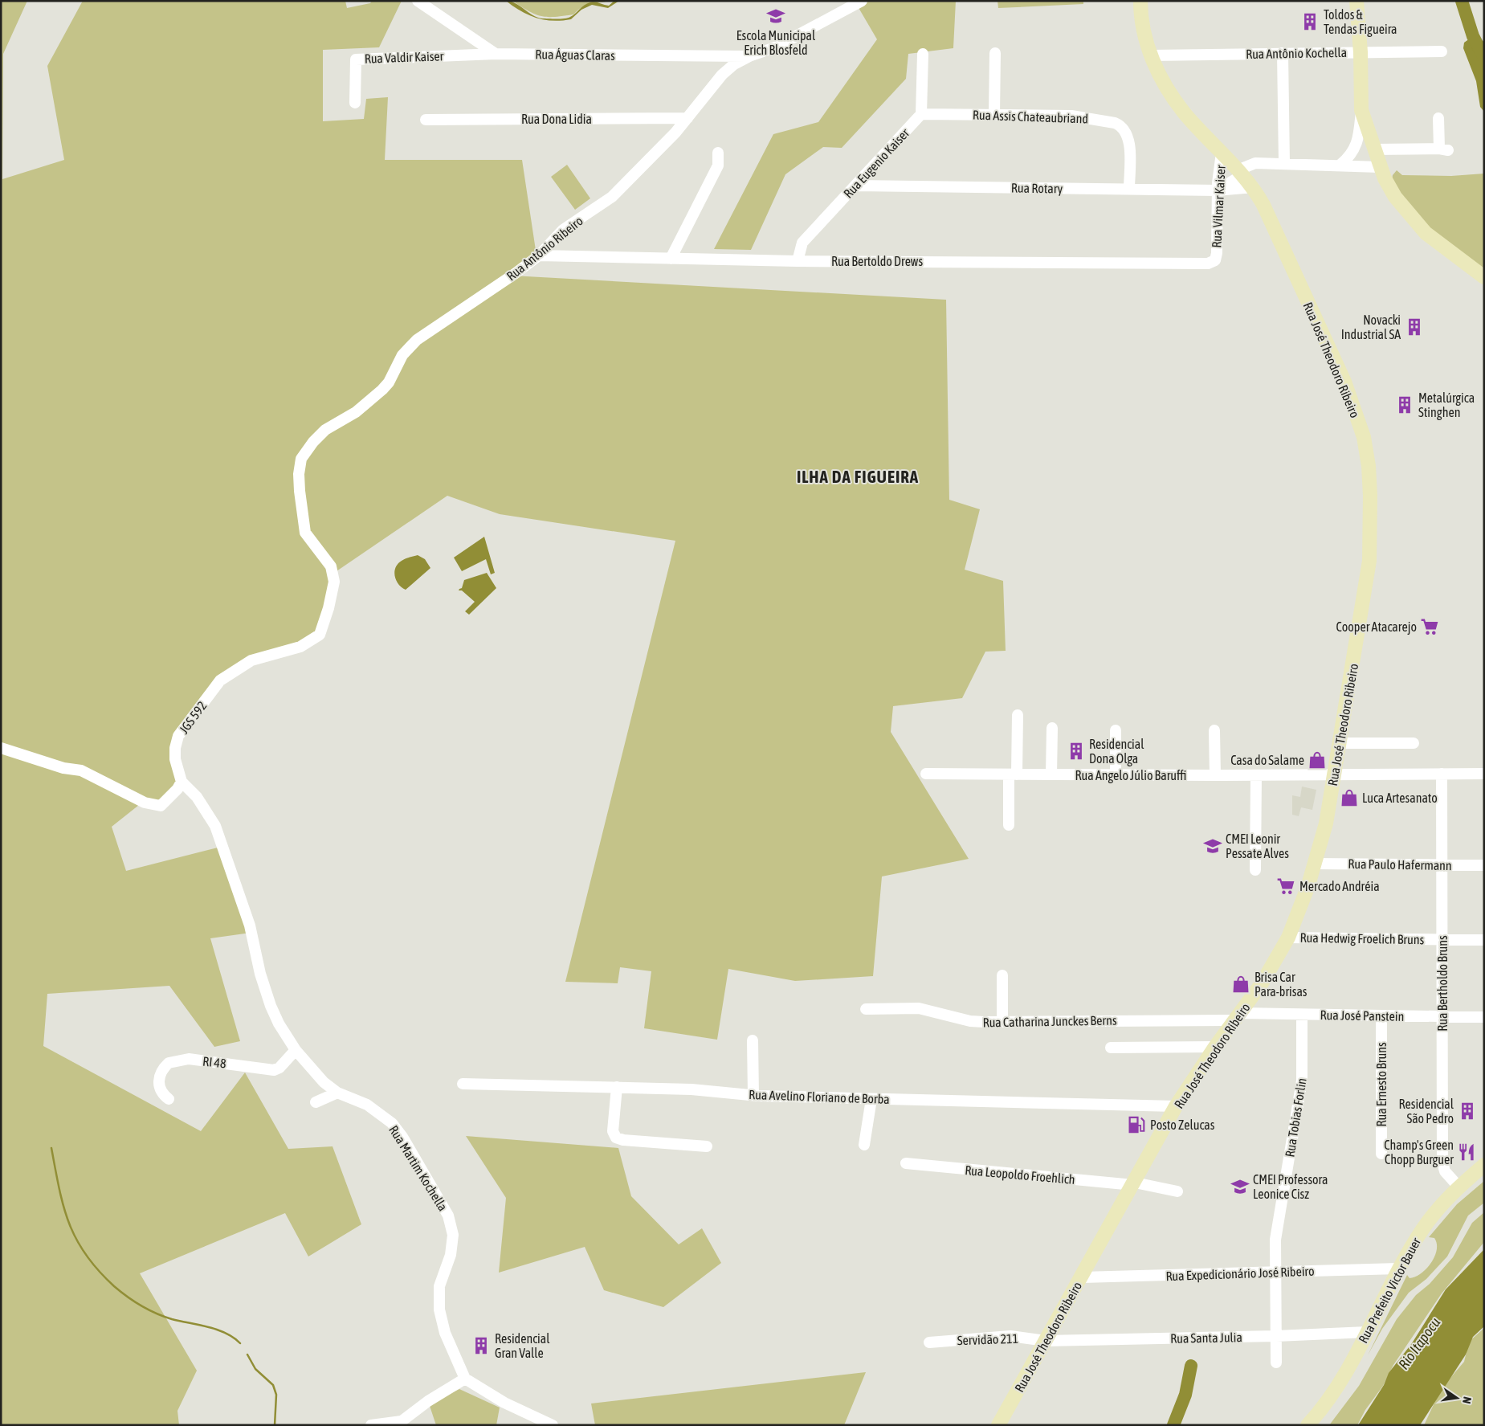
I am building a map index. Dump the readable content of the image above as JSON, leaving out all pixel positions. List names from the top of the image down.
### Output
{
  "streets": {
    "main road": ["Rua José Theodoro Ribeiro", "Rua Prefeito Victor Bauer"],
    "street": [
      "Rua Antônio Kochella",
      "Rua Águas Claras",
      "Rua Valdir Kaiser",
      "Rua Assis Chateaubriand",
      "Rua Dona Lidia",
      "Rua Eugenio Kaiser",
      "Rua Rotary",
      "Rua Vilmar Kaiser",
      "Rua Antônio Ribeiro",
      "Rua Bertoldo Drews",
      "JGS 592",
      "Rua Angelo Júlio Baruffi",
      "Rua Paulo Hafermann",
      "Rua Hedwig Froelich Bruns",
      "Rua Bertholdo Bruns",
      "Rua José Panstein",
      "Rua Catharina Junckes Berns",
      "RI 48",
      "Rua Ernesto Bruns",
      "Rua Avelino Floriano de Borba",
      "Rua Tobias Forlin",
      "Rua Martim Kochella",
      "Rua Leopoldo Froehlich",
      "Rua Expedicionário José Ribeiro",
      "Rua Santa Julia",
      "Servidão 211"
    ]
  },
  "crossings": [
    ["Rua Antônio Kochella", "Rua José Theodoro Ribeiro"],
    ["Rua Águas Claras", "Rua Valdir Kaiser"],
    ["Rua Águas Claras", "Rua Antônio Ribeiro"],
    ["Rua Assis Chateaubriand", "Rua Eugenio Kaiser"],
    ["Rua Assis Chateaubriand", "Rua Rotary"],
    ["Rua Dona Lidia", "Rua Antônio Ribeiro"],
    ["Rua Eugenio Kaiser", "Rua Rotary"],
    ["Rua Eugenio Kaiser", "Rua Bertoldo Drews"],
    ["Rua Rotary", "Rua Vilmar Kaiser"],
    ["Rua Rotary", "Rua José Theodoro Ribeiro"],
    ["Rua Vilmar Kaiser", "Rua Bertoldo Drews"],
    ["Rua Vilmar Kaiser", "Rua José Theodoro Ribeiro"],
    ["Rua Antônio Ribeiro", "Rua Bertoldo Drews"],
    ["Rua Antônio Ribeiro", "JGS 592"],
    ["Rua José Theodoro Ribeiro", "Rua Angelo Júlio Baruffi"],
    ["Rua José Theodoro Ribeiro", "Rua Paulo Hafermann"],
    ["Rua José Theodoro Ribeiro", "Rua Hedwig Froelich Bruns"],
    ["Rua José Theodoro Ribeiro", "Rua José Panstein"],
    ["Rua José Theodoro Ribeiro", "Rua Catharina Junckes Berns"],
    ["Rua José Theodoro Ribeiro", "Rua Avelino Floriano de Borba"],
    ["Rua José Theodoro Ribeiro", "Rua Leopoldo Froehlich"],
    ["Rua José Theodoro Ribeiro", "Rua Expedicionário José Ribeiro"],
    ["Rua José Theodoro Ribeiro", "Rua Santa Julia"],
    ["Rua José Theodoro Ribeiro", "Servidão 211"],
    ["JGS 592", "Rua Martim Kochella"],
    ["Rua Angelo Júlio Baruffi", "Rua Bertholdo Bruns"],
    ["Rua Paulo Hafermann", "Rua Bertholdo Bruns"],
    ["Rua Hedwig Froelich Bruns", "Rua Bertholdo Bruns"],
    ["Rua Bertholdo Bruns", "Rua José Panstein"],
    ["Rua Bertholdo Bruns", "Rua Prefeito Victor Bauer"],
    ["Rua José Panstein", "Rua Catharina Junckes Berns"],
    ["Rua José Panstein", "Rua Ernesto Bruns"],
    ["Rua José Panstein", "Rua Tobias Forlin"],
    ["RI 48", "Rua Martim Kochella"],
    ["Rua Tobias Forlin", "Rua Expedicionário José Ribeiro"],
    ["Rua Tobias Forlin", "Rua Santa Julia"],
    ["Rua Expedicionário José Ribeiro", "Rua Prefeito Victor Bauer"],
    ["Rua Prefeito Victor Bauer", "Rua Santa Julia"],
    ["Rua Santa Julia", "Servidão 211"]
  ],
  "districts": ["ILHA DA FIGUEIRA"],
  "water": ["Rio Itapocu"],
  "places": {
    "school or university": ["Escola Municipal Erich Blosfeld", "CMEI Leonir Pessate Alves", "CMEI Professora Leonice Cisz"],
    "building": [
      "Toldos & Tendas Figueira",
      "Novacki Industrial SA",
      "Metalúrgica Stinghen",
      "Residencial Dona Olga",
      "Residencial São Pedro",
      "Residencial Gran Valle"
    ],
    "supermarket": ["Cooper Atacarejo", "Mercado Andréia"],
    "shop": ["Casa do Salame", "Luca Artesanato", "Brisa Car Para-brisas"],
    "fuel station": ["Posto Zelucas"],
    "restaurant": ["Champ's Green Chopp Burguer"]
  },
  "north": "right"
}
